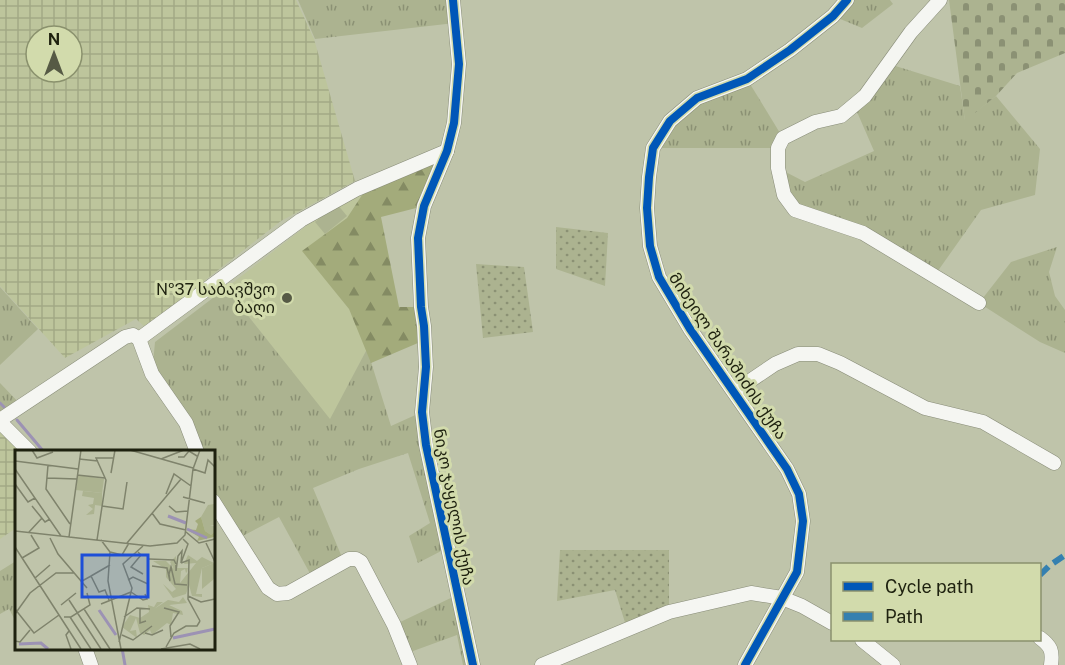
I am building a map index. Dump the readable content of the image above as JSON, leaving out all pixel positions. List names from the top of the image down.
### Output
{
  "streets": {
    "street": ["მიხეილ შარაშიძის ქუჩა", "ნიკო ჯაყელის ქუჩა"]
  },
  "places": ["№37 საბავშვო ბაღი"],
  "legend": ["Cycle path", "Path"],
  "north": "top"
}
